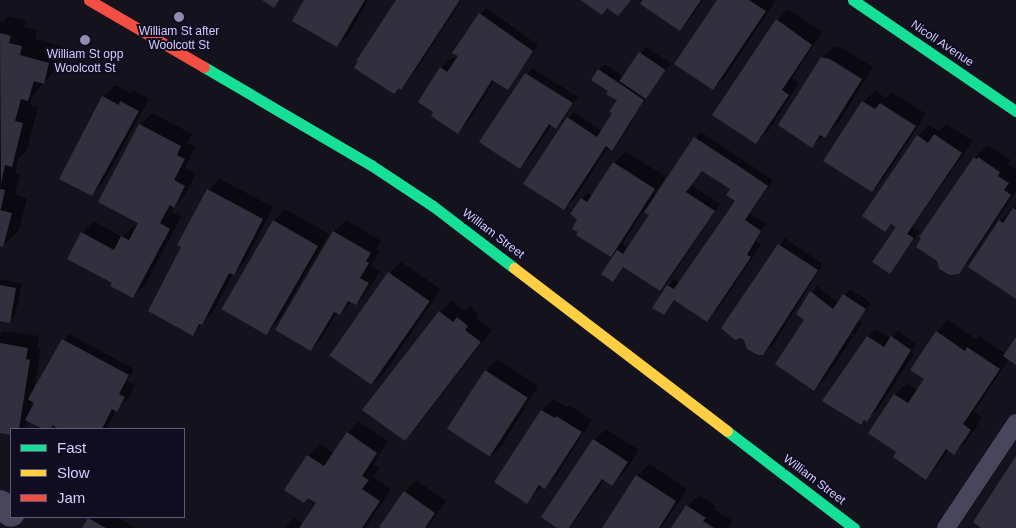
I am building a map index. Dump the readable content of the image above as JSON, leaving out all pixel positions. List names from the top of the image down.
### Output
{
  "streets": {
    "main road": ["Nicoll Avenue", "William Street"]
  },
  "places": ["William St after Woolcott St", "William St opp Woolcott St"],
  "legend": ["Fast", "Slow", "Jam"]
}
